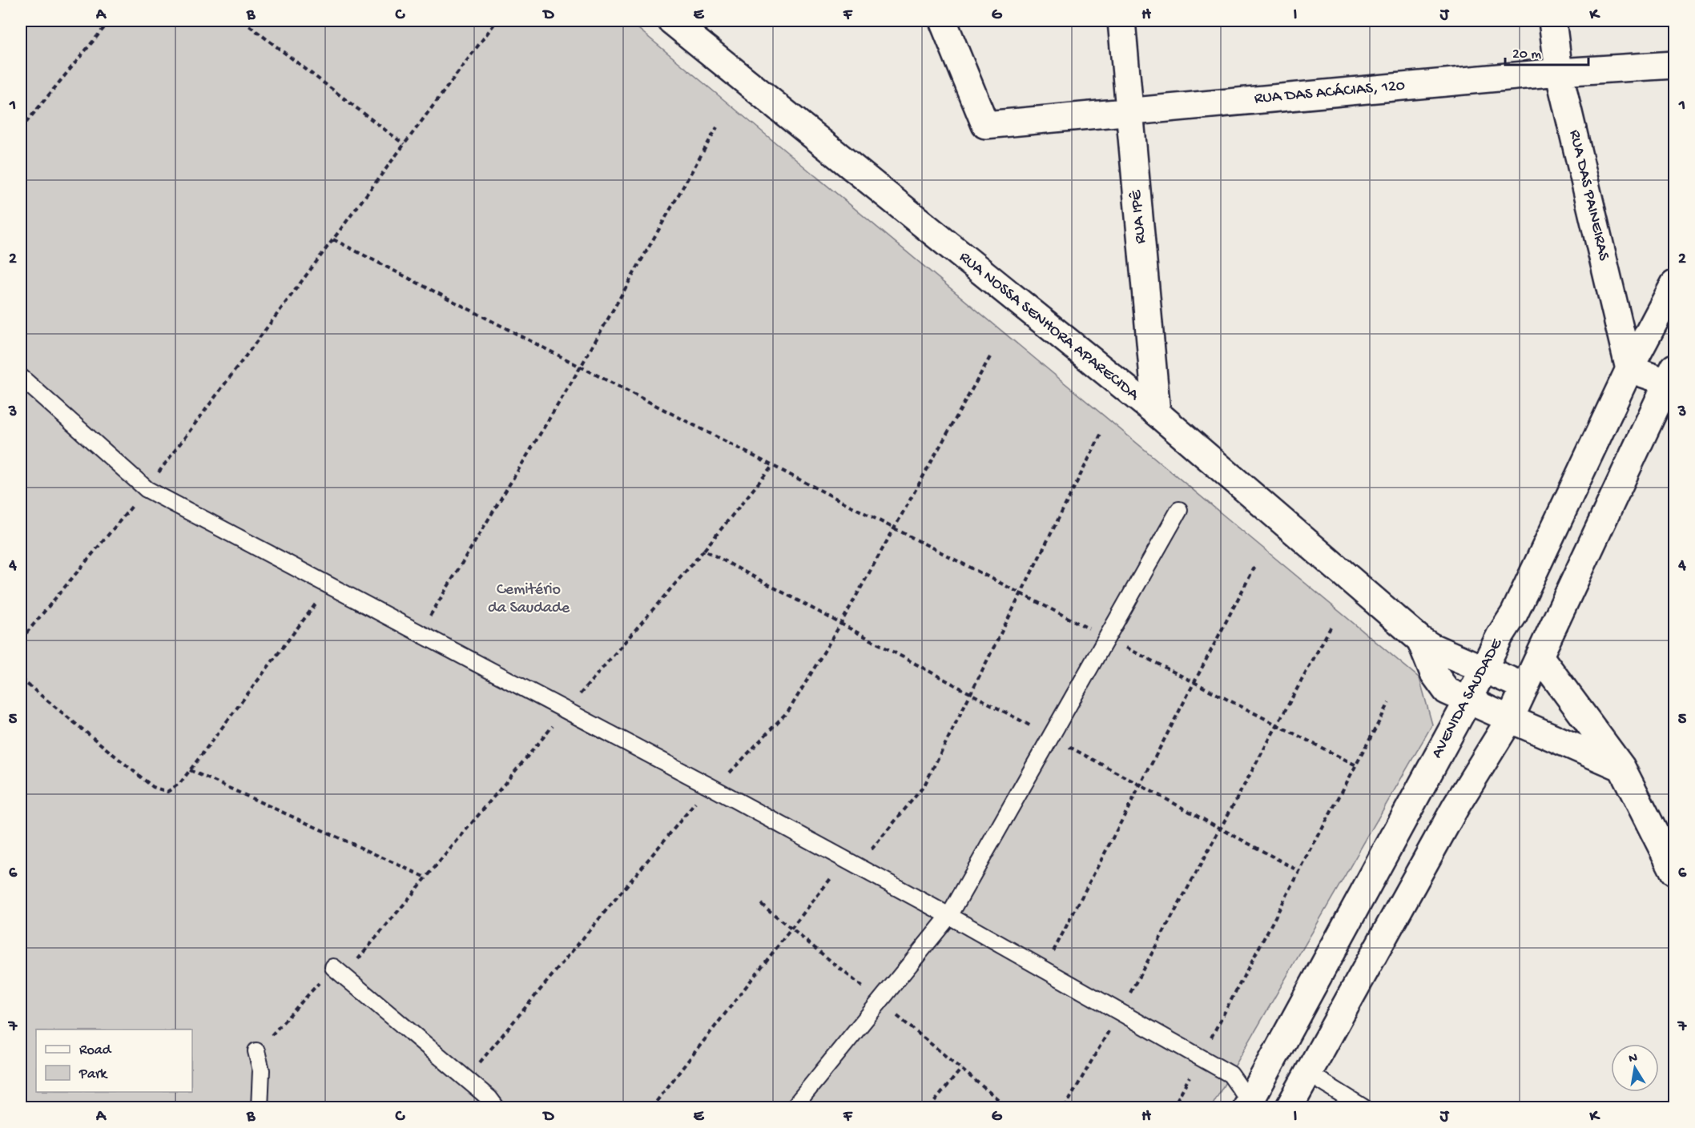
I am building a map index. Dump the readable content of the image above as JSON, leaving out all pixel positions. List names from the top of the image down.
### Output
{
  "streets": {
    "street": [
      "RUA DAS ACÁCIAS, 120",
      "RUA DAS PAINEIRAS",
      "RUA IPÊ",
      "RUA NOSSA SENHORA APARECIDA",
      "AVENIDA SAUDADE"
    ]
  },
  "crossings": [
    ["RUA DAS ACÁCIAS, 120", "RUA DAS PAINEIRAS"],
    ["RUA DAS ACÁCIAS, 120", "RUA IPÊ"],
    ["RUA DAS PAINEIRAS", "AVENIDA SAUDADE"],
    ["RUA IPÊ", "RUA NOSSA SENHORA APARECIDA"],
    ["RUA NOSSA SENHORA APARECIDA", "AVENIDA SAUDADE"]
  ],
  "parks": ["Cemitério da Saudade"],
  "legend": ["Road", "Park"],
  "scale_bar": "20 m",
  "north": "top",
  "grid": {
    "columns": [
      "A",
      "B",
      "C",
      "D",
      "E",
      "F",
      "G",
      "H",
      "I",
      "J",
      "K"
    ],
    "rows": [
      "1",
      "2",
      "3",
      "4",
      "5",
      "6",
      "7"
    ]
  }
}
